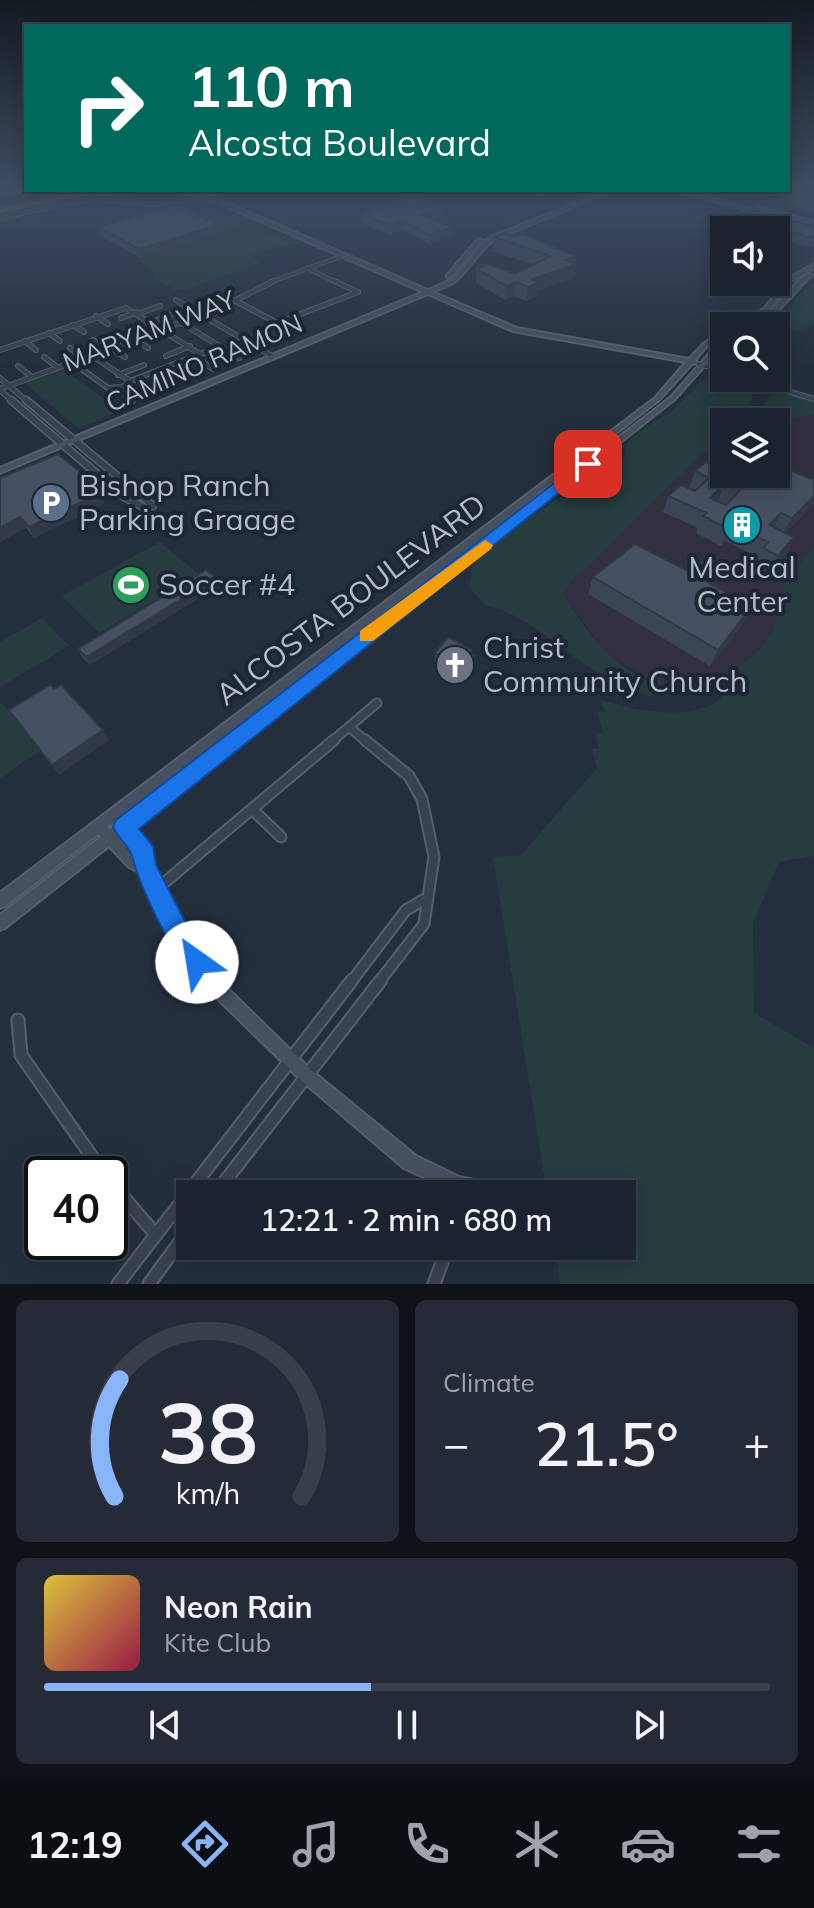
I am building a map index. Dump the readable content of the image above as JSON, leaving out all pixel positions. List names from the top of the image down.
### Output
{
  "streets": {
    "main road": ["CAMINO RAMON", "ALCOSTA BOULEVARD"],
    "street": ["MARYAM WAY"]
  },
  "places": {
    "parking": ["Bishop Ranch Parking Graage"],
    "building": ["Medical Center"],
    "sports": ["Soccer #4"],
    "church": ["Christ Community Church"]
  },
  "page": {
    "turn": ["110 m", "Alcosta Boulevard"],
    "limit": "40",
    "trip": "12:21 · 2 min · 680 m",
    "tile": "Climate",
    "heat": ["−", "21.5°", "+"],
    "song": ["Neon Rain", "Kite Club"],
    "tabs": "12:19",
    "gauge": ["38", "km/h"]
  }
}
